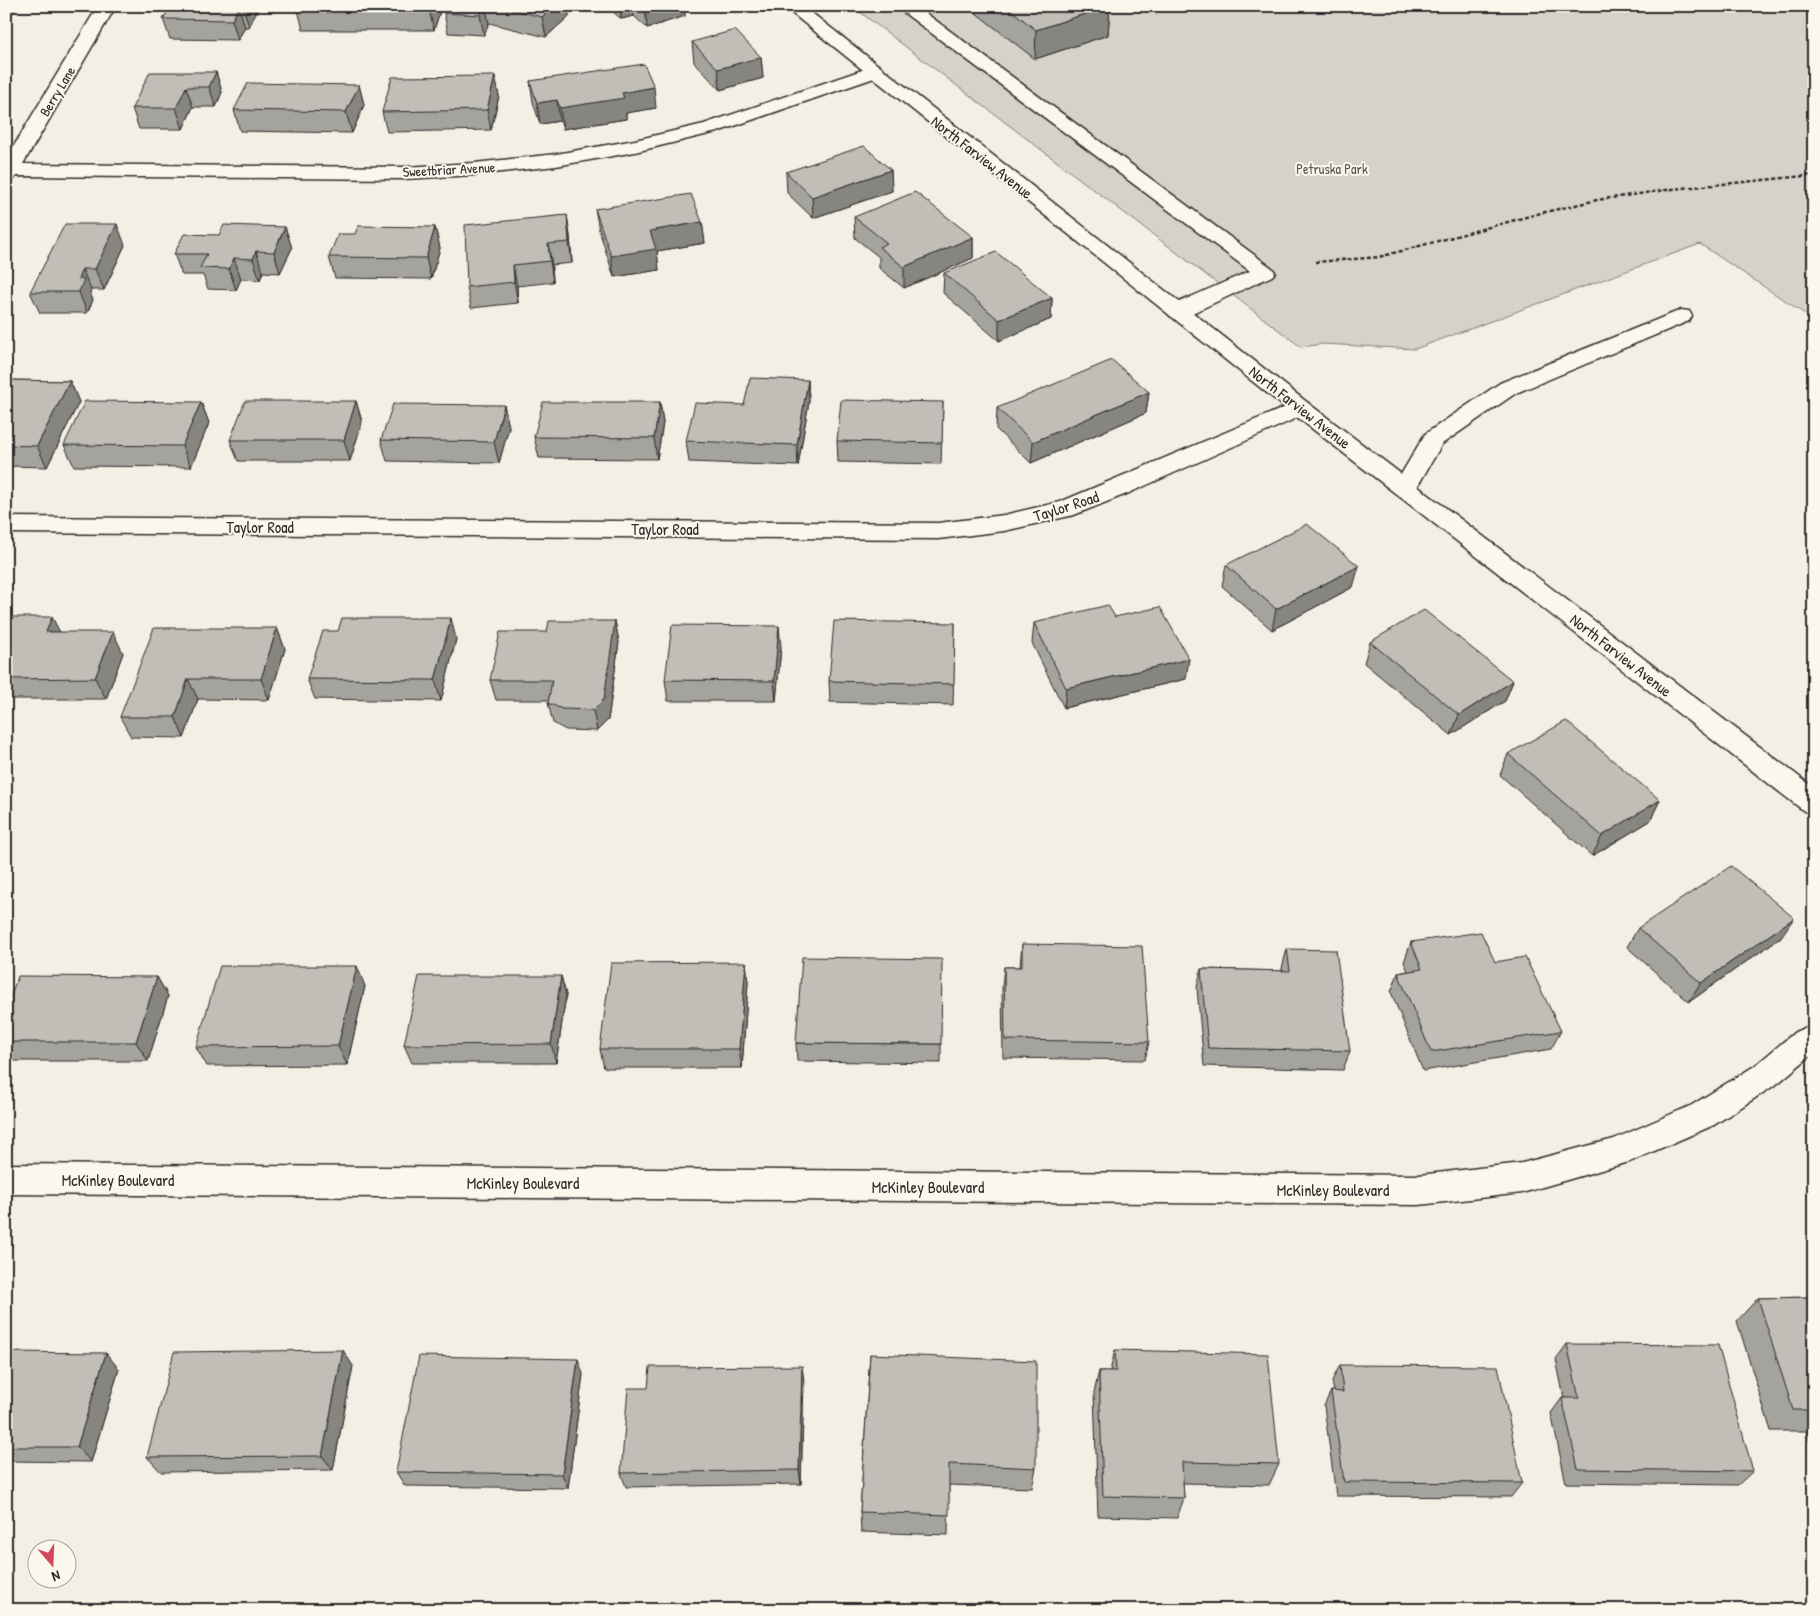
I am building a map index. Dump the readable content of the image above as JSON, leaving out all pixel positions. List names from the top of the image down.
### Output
{
  "streets": {
    "street": [
      "Berry Lane",
      "North Farview Avenue",
      "Sweetbriar Avenue",
      "Taylor Road",
      "McKinley Boulevard"
    ]
  },
  "crossings": [
    ["Berry Lane", "Sweetbriar Avenue"],
    ["North Farview Avenue", "Sweetbriar Avenue"],
    ["North Farview Avenue", "Taylor Road"]
  ],
  "parks": ["Petruska Park"],
  "north": "bottom"
}
